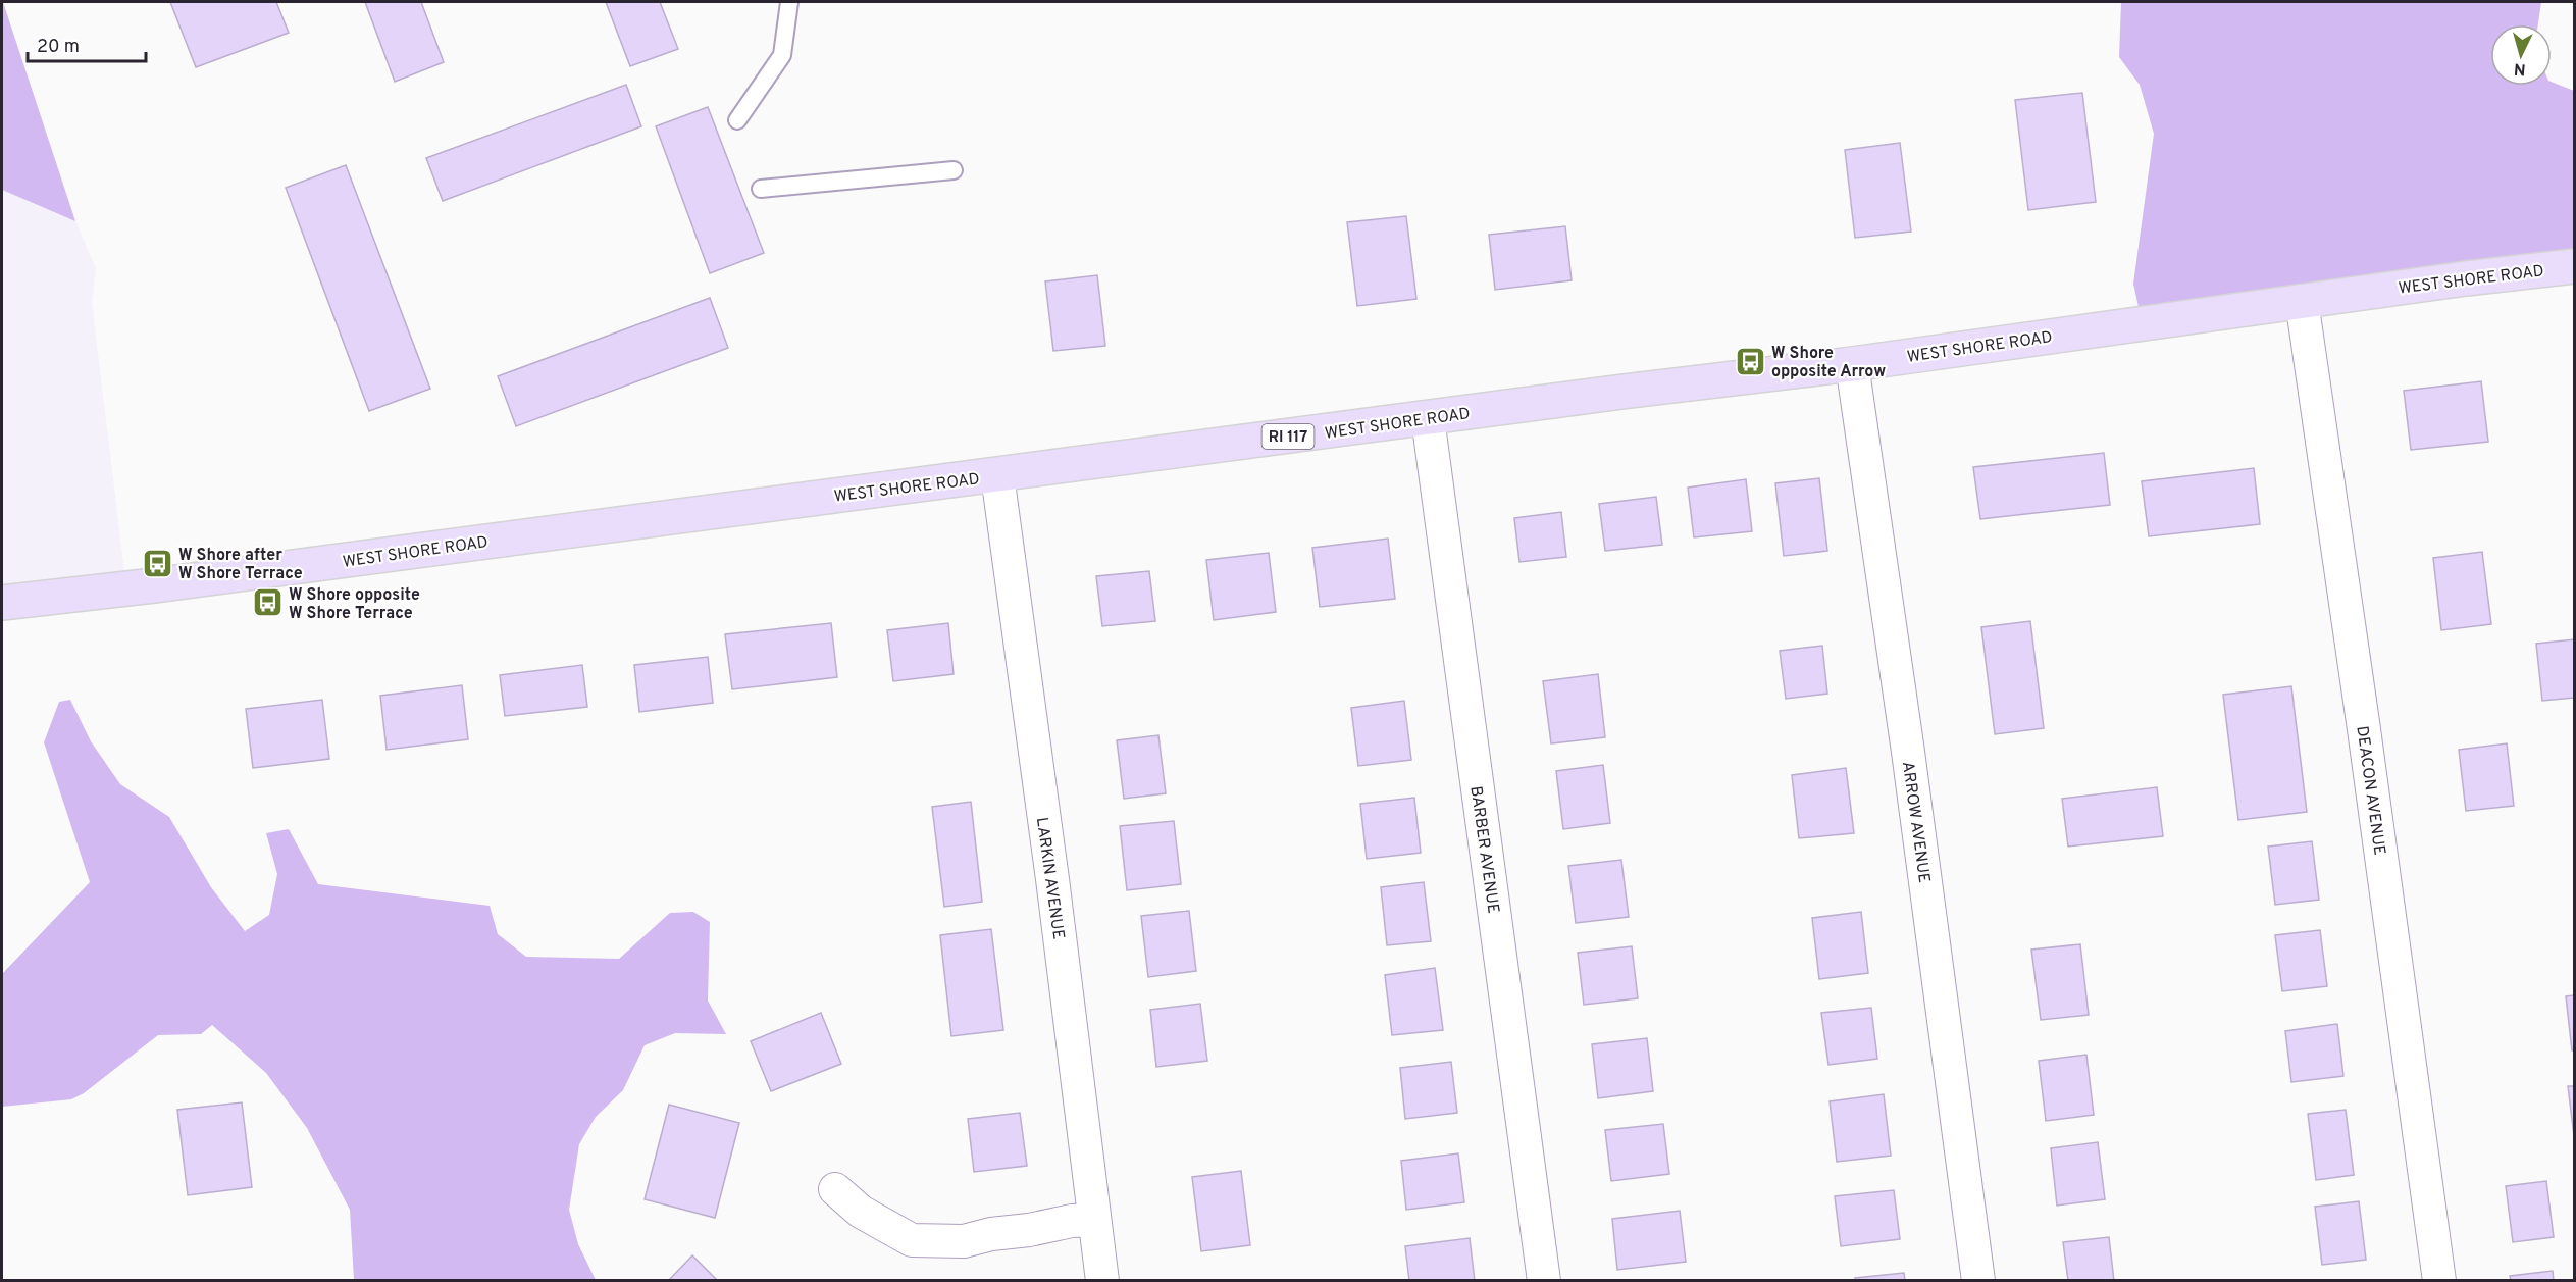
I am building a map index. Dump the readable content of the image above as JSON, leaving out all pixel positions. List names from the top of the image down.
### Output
{
  "streets": {
    "main road": ["WEST SHORE ROAD", "RI 117"],
    "street": [
      "DEACON AVENUE",
      "ARROW AVENUE",
      "BARBER AVENUE",
      "LARKIN AVENUE"
    ]
  },
  "crossings": [
    ["WEST SHORE ROAD", "DEACON AVENUE"],
    ["WEST SHORE ROAD", "ARROW AVENUE"],
    ["WEST SHORE ROAD", "BARBER AVENUE"],
    ["WEST SHORE ROAD", "LARKIN AVENUE"]
  ],
  "places": {
    "bus stop": ["W Shore opposite Arrow", "W Shore after W Shore Terrace", "W Shore opposite W Shore Terrace"]
  },
  "scale_bar": "20 m",
  "north": "bottom"
}
